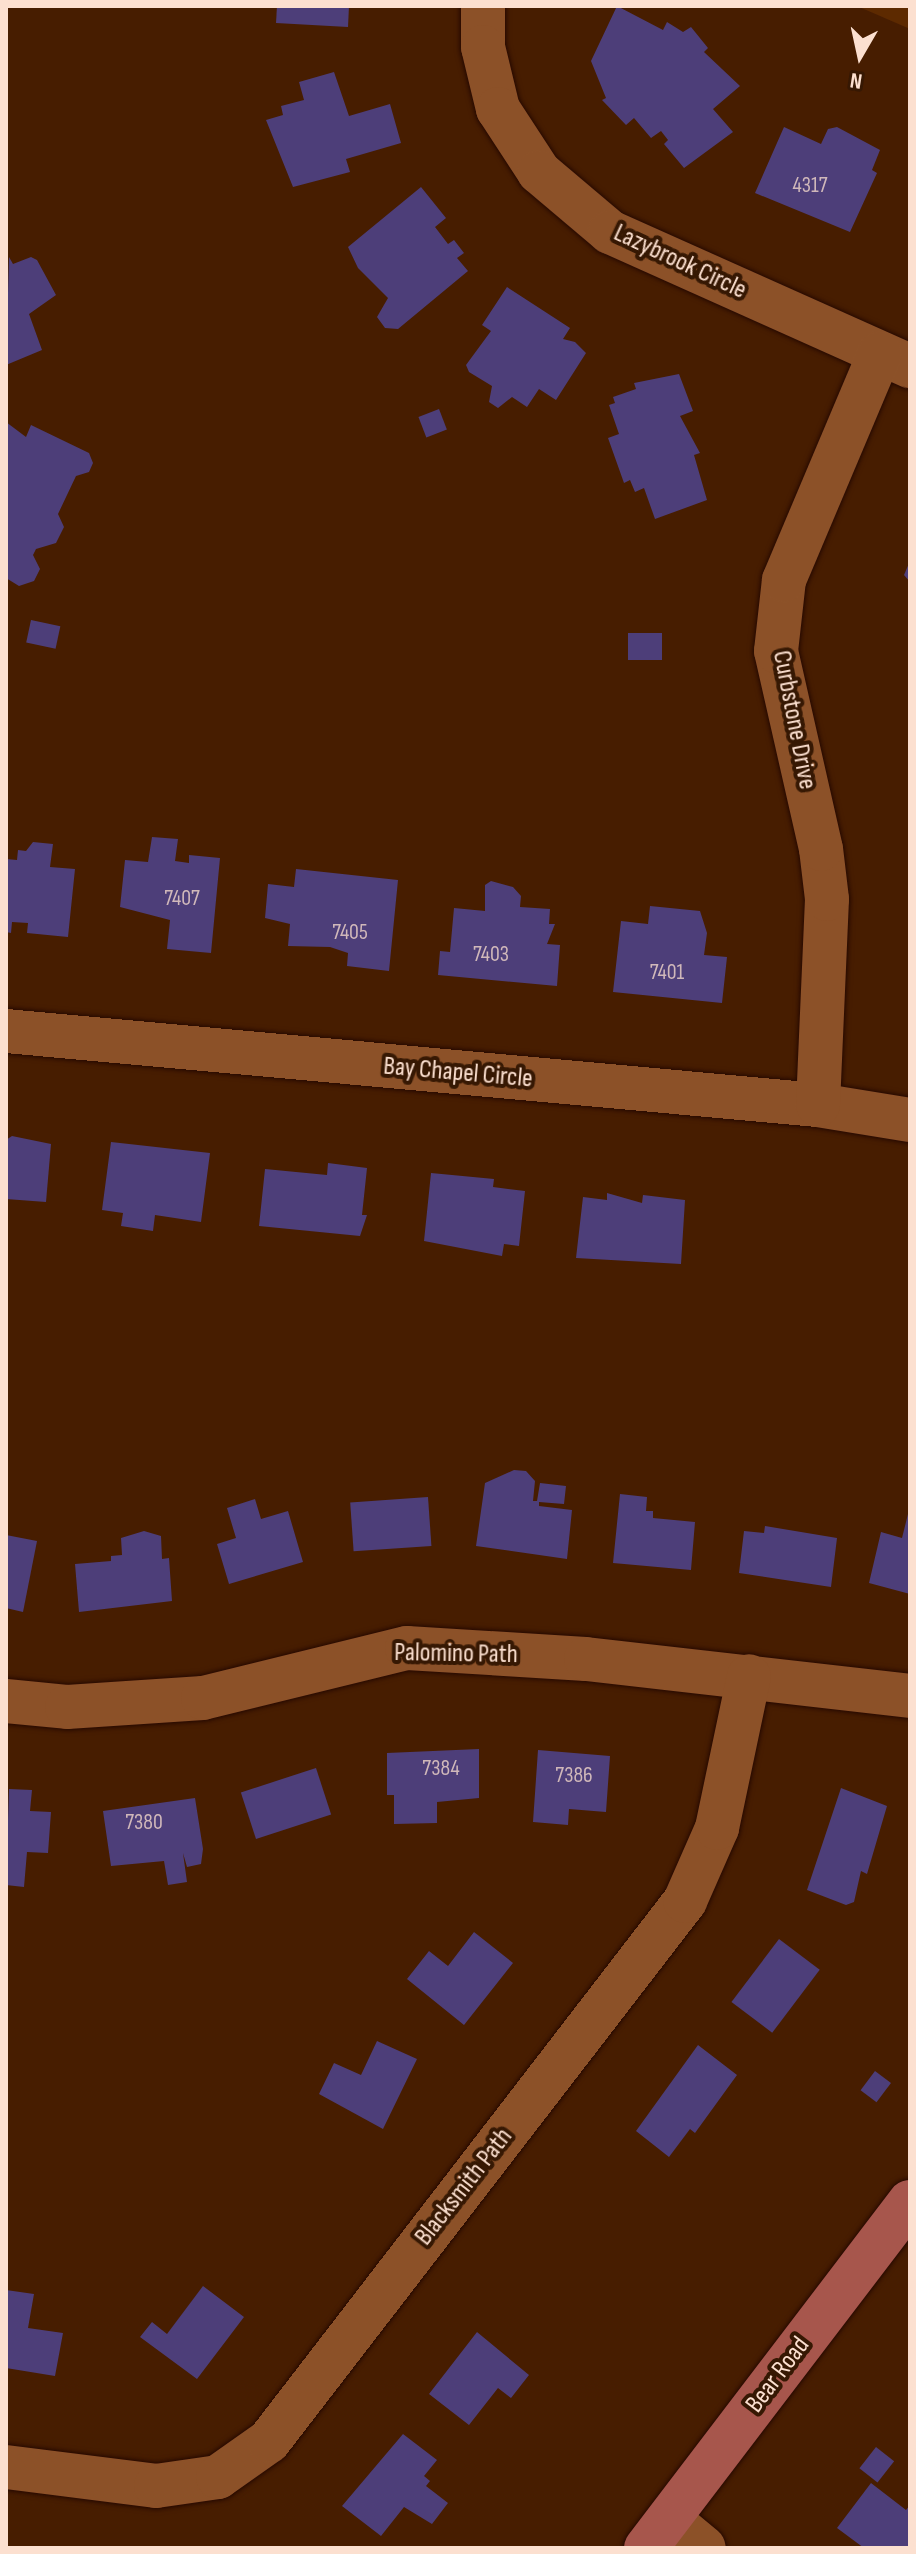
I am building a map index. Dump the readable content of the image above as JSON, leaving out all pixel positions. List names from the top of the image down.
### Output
{
  "streets": {
    "street": [
      "Lazybrook Circle",
      "Curbstone Drive",
      "Bay Chapel Circle",
      "Palomino Path",
      "Blacksmith Path",
      "Bear Road"
    ]
  },
  "crossings": [
    ["Lazybrook Circle", "Curbstone Drive"],
    ["Curbstone Drive", "Bay Chapel Circle"],
    ["Palomino Path", "Blacksmith Path"]
  ],
  "house_numbers": [
    "4317",
    "7407",
    "7405",
    "7403",
    "7401",
    "7384",
    "7386",
    "7380"
  ],
  "north": "bottom"
}
